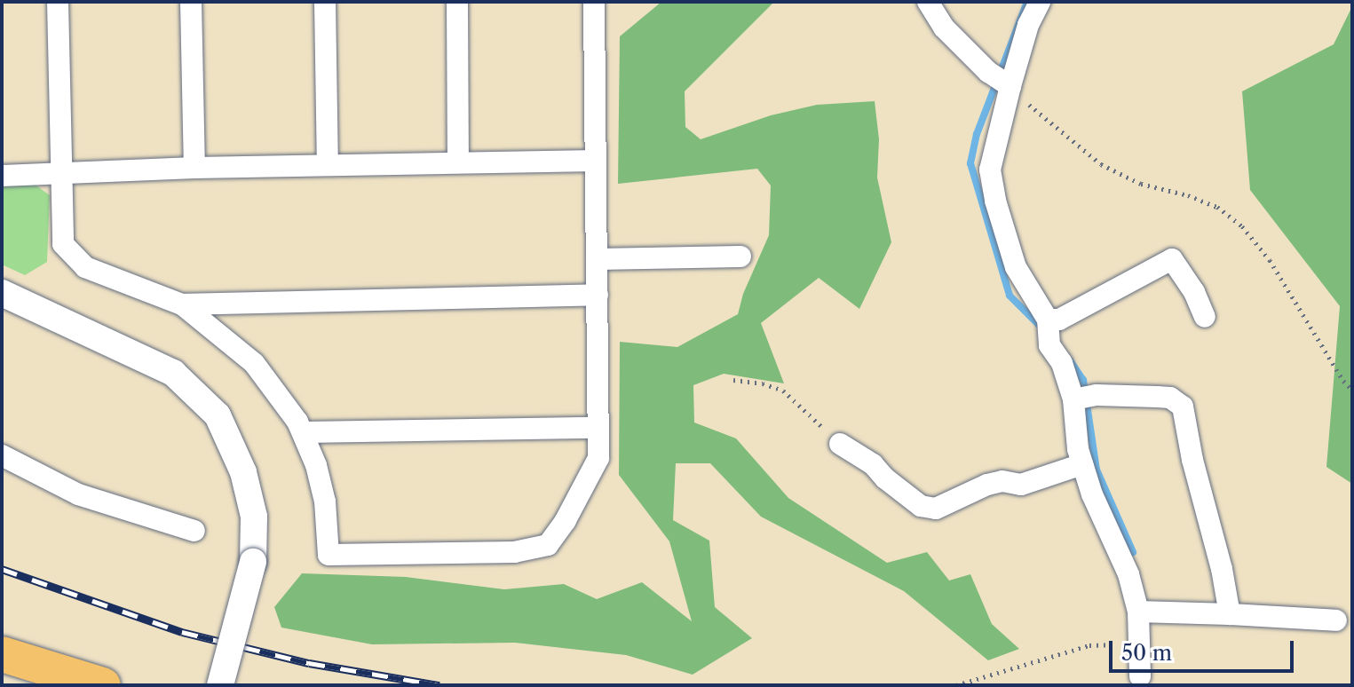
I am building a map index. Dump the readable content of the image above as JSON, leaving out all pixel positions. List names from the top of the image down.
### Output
{
  "scale_bar": "50 m"
}
